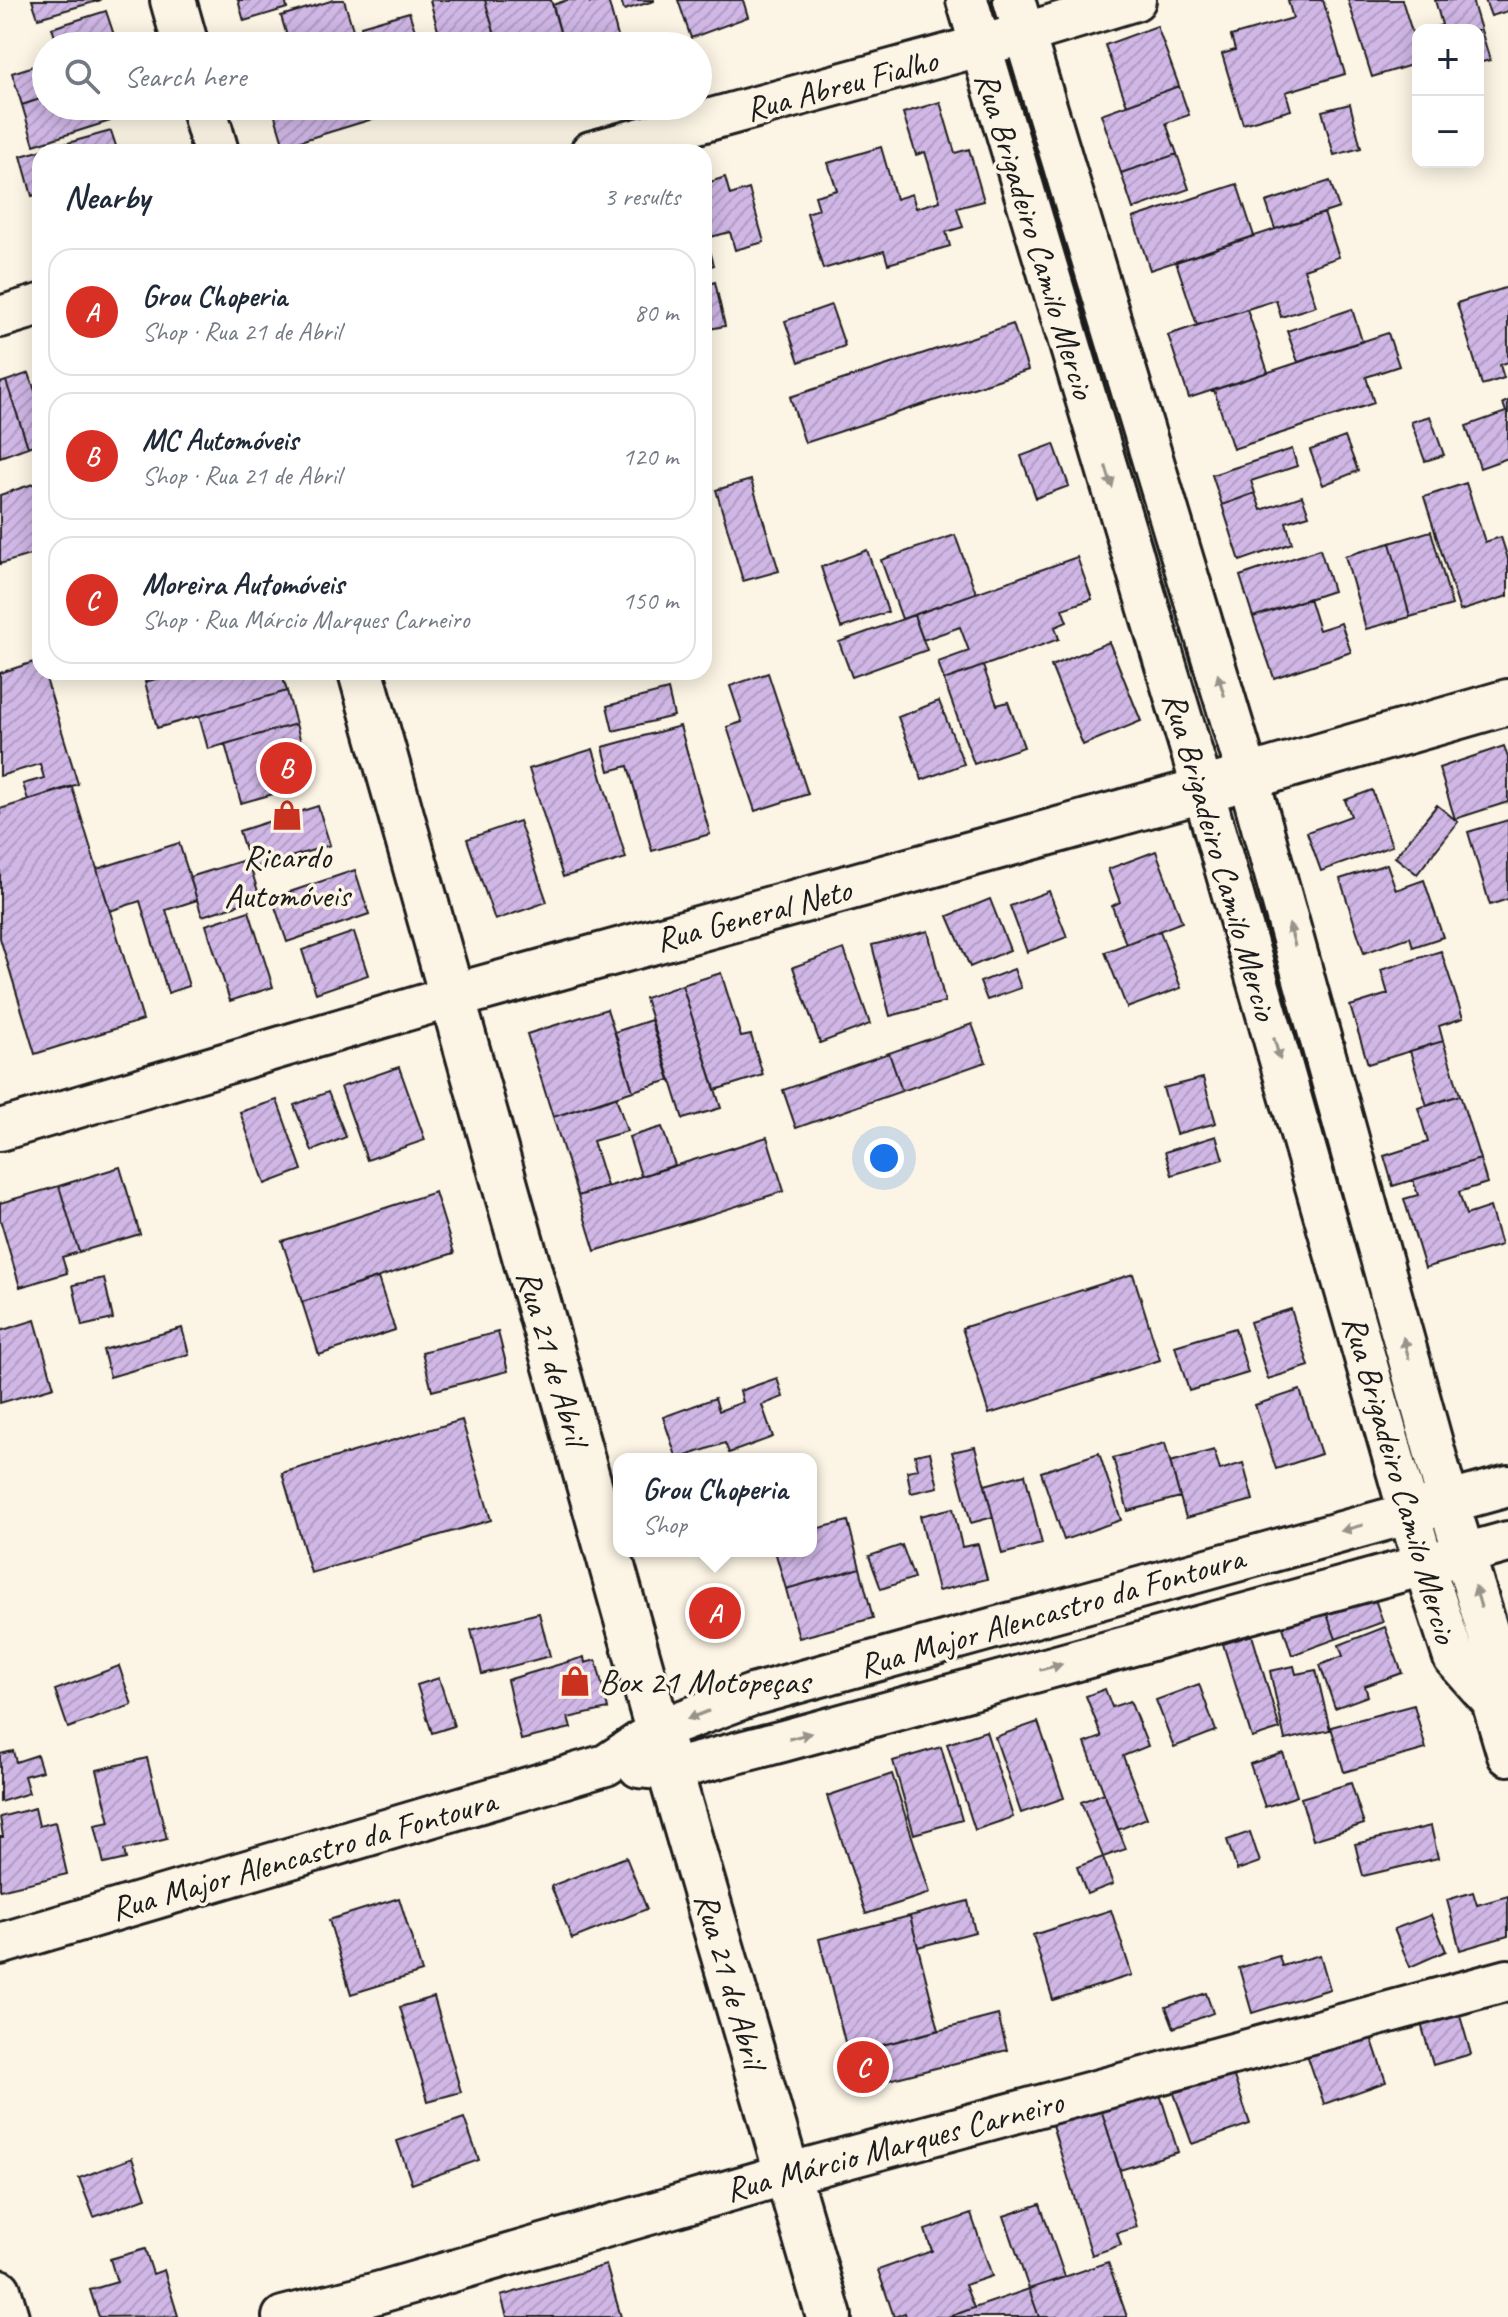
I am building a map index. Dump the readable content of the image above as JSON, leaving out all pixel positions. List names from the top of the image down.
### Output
{
  "streets": {
    "street": [
      "Rua Abreu Fialho",
      "Rua Brigadeiro Camilo Mercio",
      "Rua General Neto",
      "Rua 21 de Abril",
      "Rua Major Alencastro da Fontoura",
      "Rua Márcio Marques Carneiro"
    ]
  },
  "crossings": [
    ["Rua Abreu Fialho", "Rua Brigadeiro Camilo Mercio"],
    ["Rua Brigadeiro Camilo Mercio", "Rua General Neto"],
    ["Rua Brigadeiro Camilo Mercio", "Rua Major Alencastro da Fontoura"],
    ["Rua General Neto", "Rua 21 de Abril"],
    ["Rua 21 de Abril", "Rua Major Alencastro da Fontoura"],
    ["Rua 21 de Abril", "Rua Márcio Marques Carneiro"]
  ],
  "places": {
    "shop": ["Ricardo Automóveis", "Box 21 Motopeças"]
  },
  "page": {
    "map_buttons": ["+", "−"],
    "search": "Search here",
    "heading": ["Nearby", "3 results"],
    "list": [
      {
        "mark": "A",
        "name": "Grou Choperia",
        "note": "Shop · Rua 21 de Abril",
        "value": "80 m"
      },
      {
        "mark": "B",
        "name": "MC Automóveis",
        "note": "Shop · Rua 21 de Abril",
        "value": "120 m"
      },
      {
        "mark": "C",
        "name": "Moreira Automóveis",
        "note": "Shop · Rua Márcio Marques Carneiro",
        "value": "150 m"
      }
    ],
    "pins": ["B", "A", "C"],
    "popup": ["Grou Choperia", "Shop"]
  }
}
